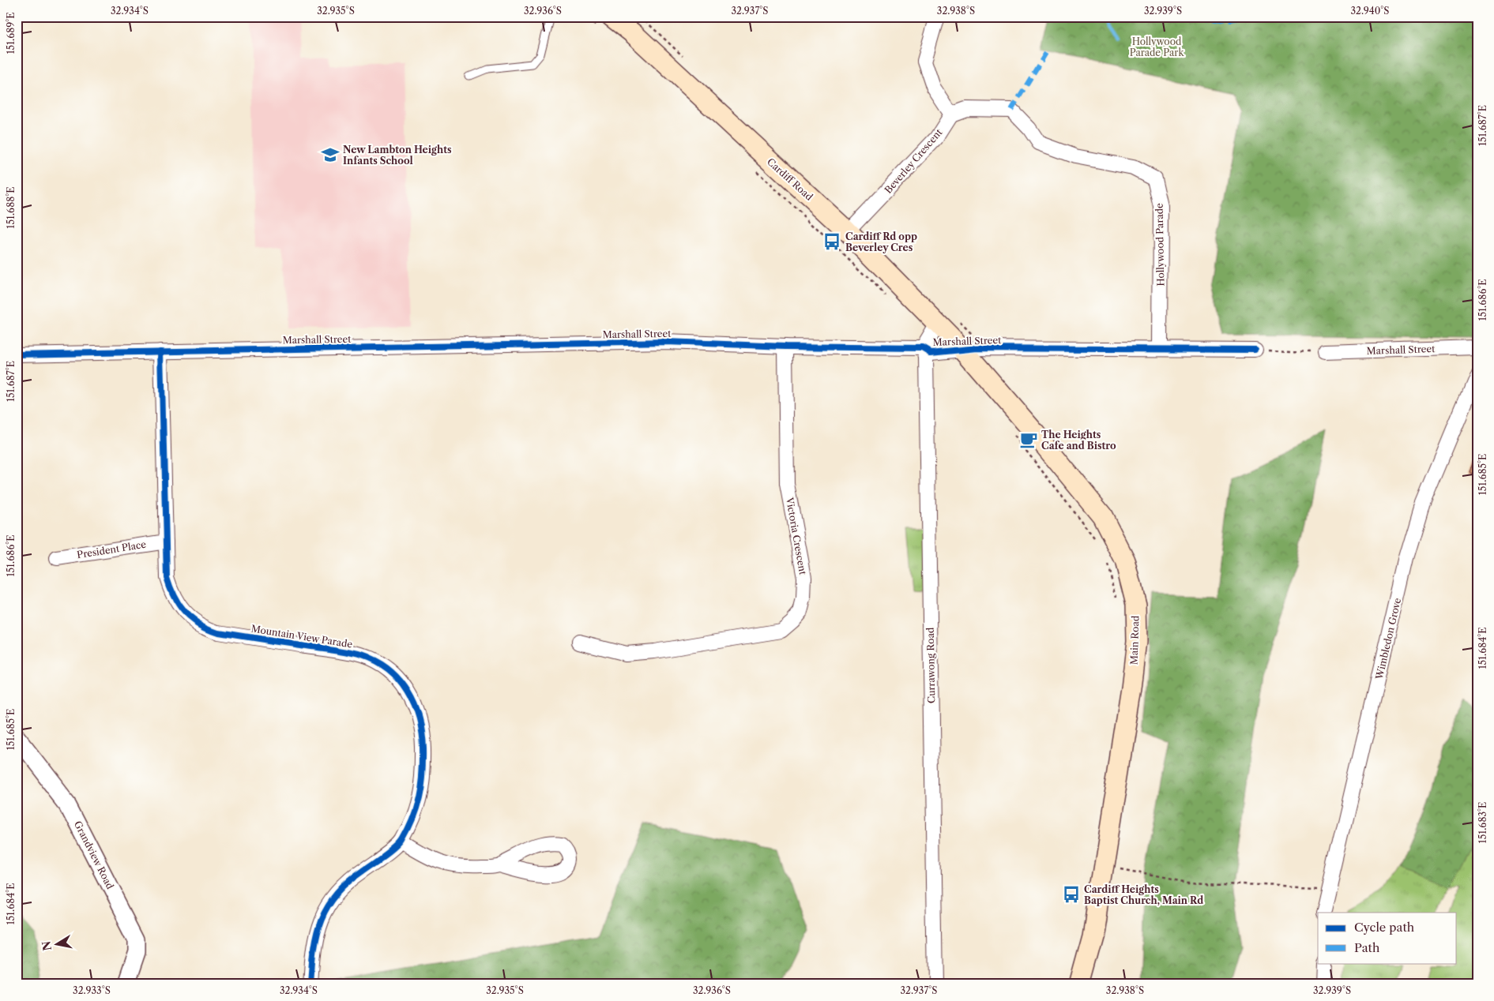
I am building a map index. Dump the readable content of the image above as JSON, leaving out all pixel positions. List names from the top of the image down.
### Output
{
  "streets": {
    "main road": ["Cardiff Road", "Main Road"],
    "street": [
      "Beverley Crescent",
      "Hollywood Parade",
      "Marshall Street",
      "Victoria Crescent",
      "President Place",
      "Mountain View Parade",
      "Wimbledon Grove",
      "Currawong Road",
      "Grandview Road"
    ]
  },
  "crossings": [
    ["Beverley Crescent", "Cardiff Road"],
    ["Beverley Crescent", "Hollywood Parade"],
    ["Cardiff Road", "Marshall Street"],
    ["Cardiff Road", "Main Road"],
    ["Hollywood Parade", "Marshall Street"],
    ["Marshall Street", "Victoria Crescent"],
    ["Marshall Street", "Mountain View Parade"],
    ["Marshall Street", "Main Road"],
    ["Marshall Street", "Currawong Road"],
    ["President Place", "Mountain View Parade"]
  ],
  "parks": ["Hollywood Parade Park"],
  "places": {
    "school or university": ["New Lambton Heights Infants School"],
    "bus stop": ["Cardiff Rd opp Beverley Cres", "Cardiff Heights Baptist Church, Main Rd"],
    "cafe": ["The Heights Cafe and Bistro"]
  },
  "legend": ["Cycle path", "Path"],
  "north": "left",
  "coordinates": [
    "32.934°S",
    "32.935°S",
    "32.936°S",
    "32.937°S",
    "32.938°S",
    "32.939°S",
    "32.940°S",
    "151.689°E",
    "151.687°E",
    "151.688°E",
    "151.686°E",
    "151.685°E",
    "151.684°E",
    "151.683°E",
    "32.933°S"
  ]
}
